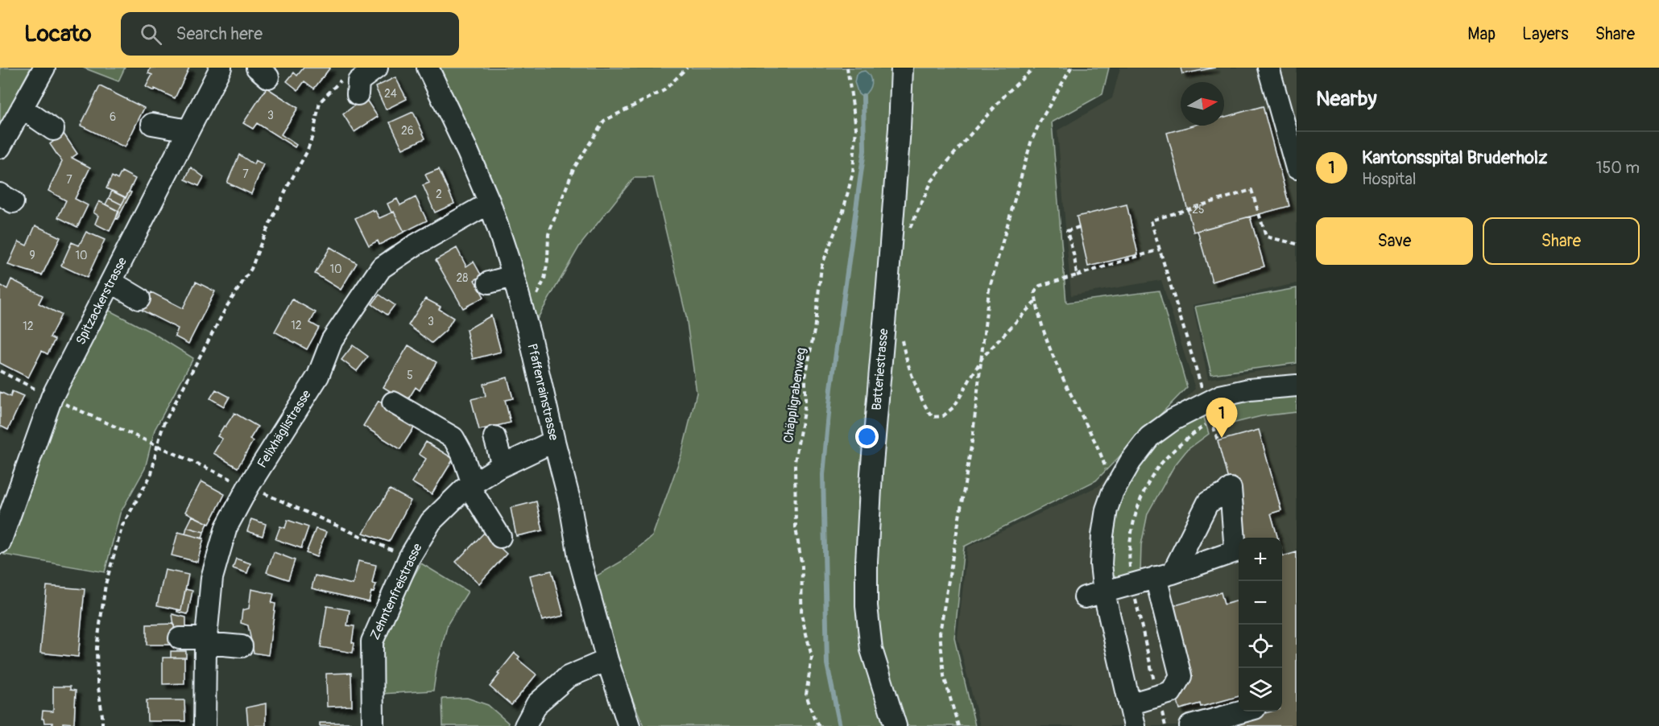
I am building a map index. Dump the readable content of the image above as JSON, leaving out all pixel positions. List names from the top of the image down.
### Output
{
  "streets": {
    "street": [
      "Spitzackerstrasse",
      "Batteriestrasse",
      "Pfaffenrainstrasse",
      "Felixhäglistrasse",
      "Zehntenfreistrasse"
    ],
    "path": ["Chäppligrabenweg"]
  },
  "crossings": [
    ["Pfaffenrainstrasse", "Felixhäglistrasse"],
    ["Pfaffenrainstrasse", "Zehntenfreistrasse"]
  ],
  "house_numbers": [
    "24",
    "3",
    "6",
    "26",
    "7",
    "7",
    "2",
    "25",
    "9",
    "10",
    "10",
    "28",
    "3",
    "12",
    "12",
    "5"
  ],
  "north": "right",
  "page": {
    "header": "Locato",
    "search": "Search here",
    "nav": ["Map", "Layers", "Share"],
    "heading": "Nearby",
    "list": [
      {
        "mark": "1",
        "name": "Kantonsspital Bruderholz",
        "note": "Hospital",
        "value": "150 m"
      }
    ],
    "buttons": ["Save", "Share"],
    "pins": "1",
    "map_buttons": ["+", "−"]
  }
}
